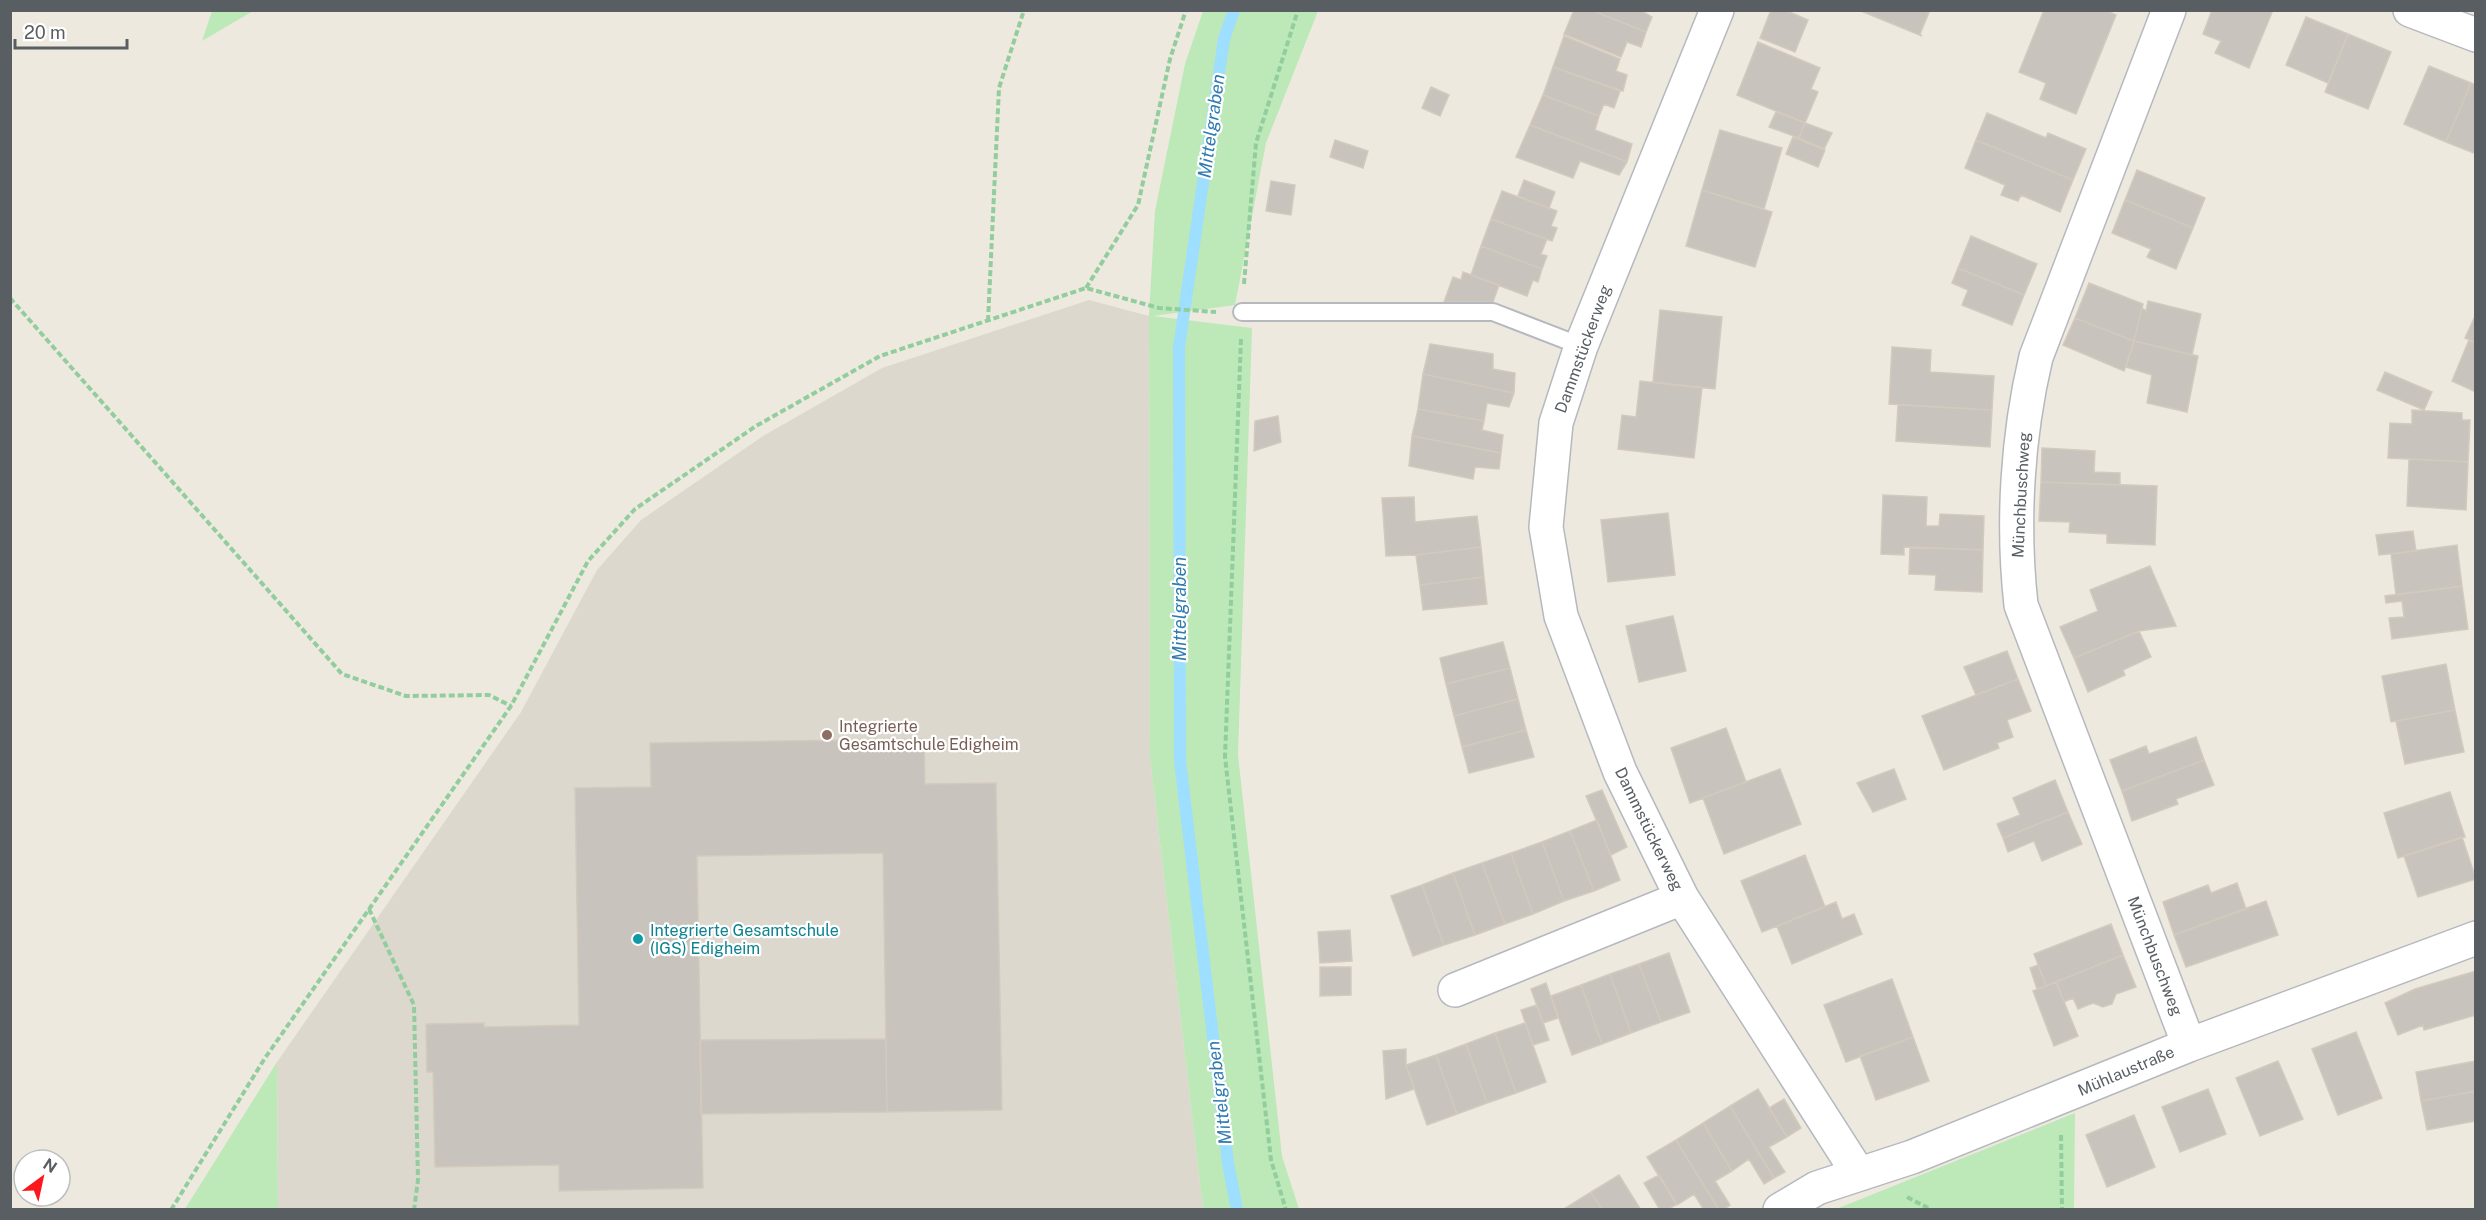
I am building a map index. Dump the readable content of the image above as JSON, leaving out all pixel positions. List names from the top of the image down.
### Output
{
  "streets": {
    "street": ["Dammstückerweg", "Münchbuschweg", "Mühlaustraße"]
  },
  "crossings": [
    ["Dammstückerweg", "Mühlaustraße"],
    ["Münchbuschweg", "Mühlaustraße"]
  ],
  "water": ["Mittelgraben"],
  "places": ["Integrierte Gesamtschule Edigheim", "Integrierte Gesamtschule (IGS) Edigheim"],
  "scale_bar": "20 m",
  "north": "top right"
}
